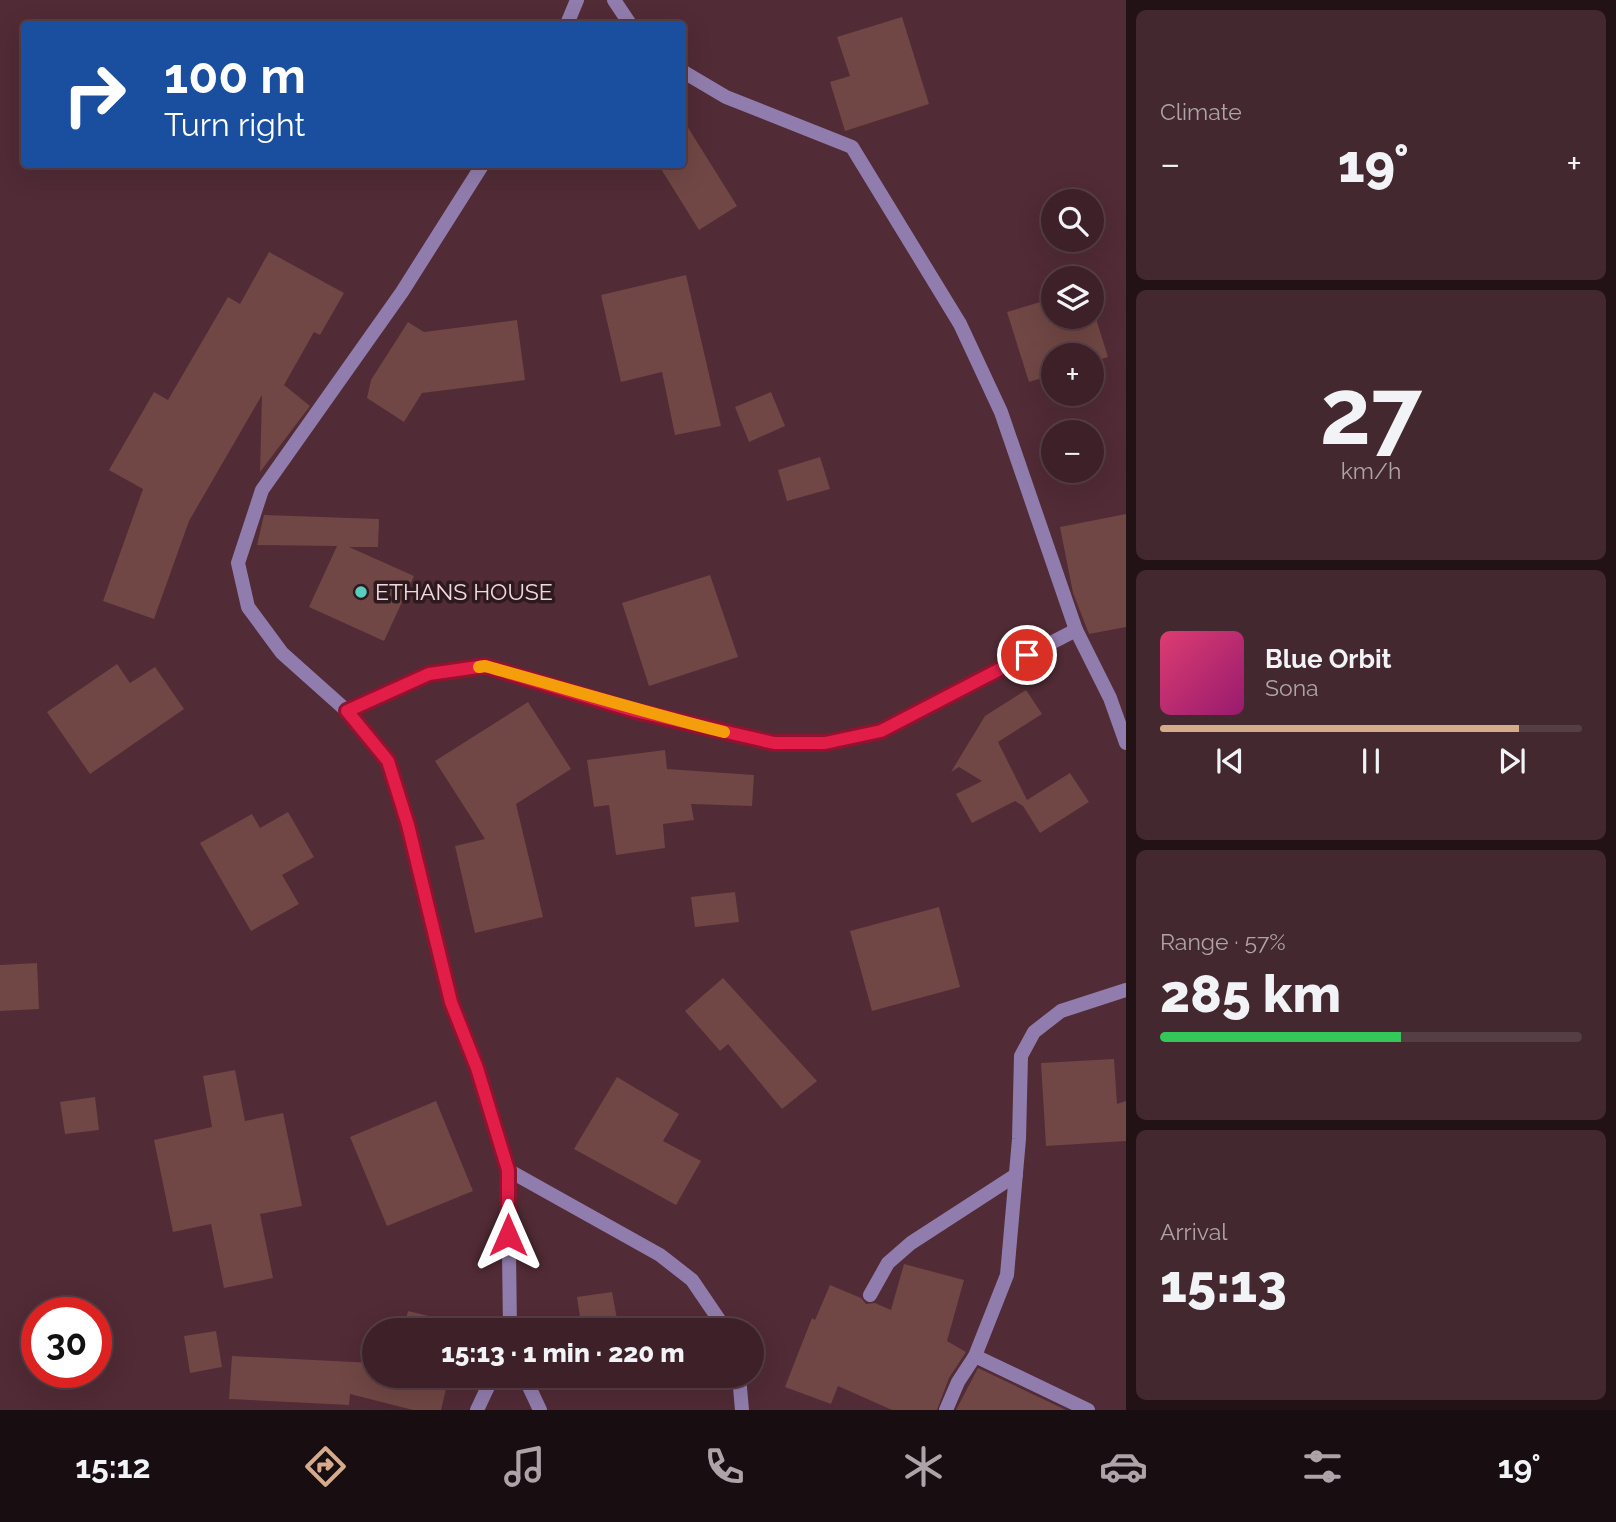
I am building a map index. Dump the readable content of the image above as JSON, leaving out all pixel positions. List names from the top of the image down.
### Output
{
  "places": ["ETHANS HOUSE"],
  "page": {
    "tile": [
      "Climate",
      ["27", "km/h"],
      ["Range · 57%", "285 km"],
      ["Arrival", "15:13"]
    ],
    "turn": ["100 m", "Turn right"],
    "heat": ["−", "19°", "+"],
    "map_buttons": ["+", "−"],
    "song": ["Blue Orbit", "Sona"],
    "limit": "30",
    "trip": "15:13 · 1 min · 220 m",
    "tabs": ["15:12", "19°"]
  }
}
